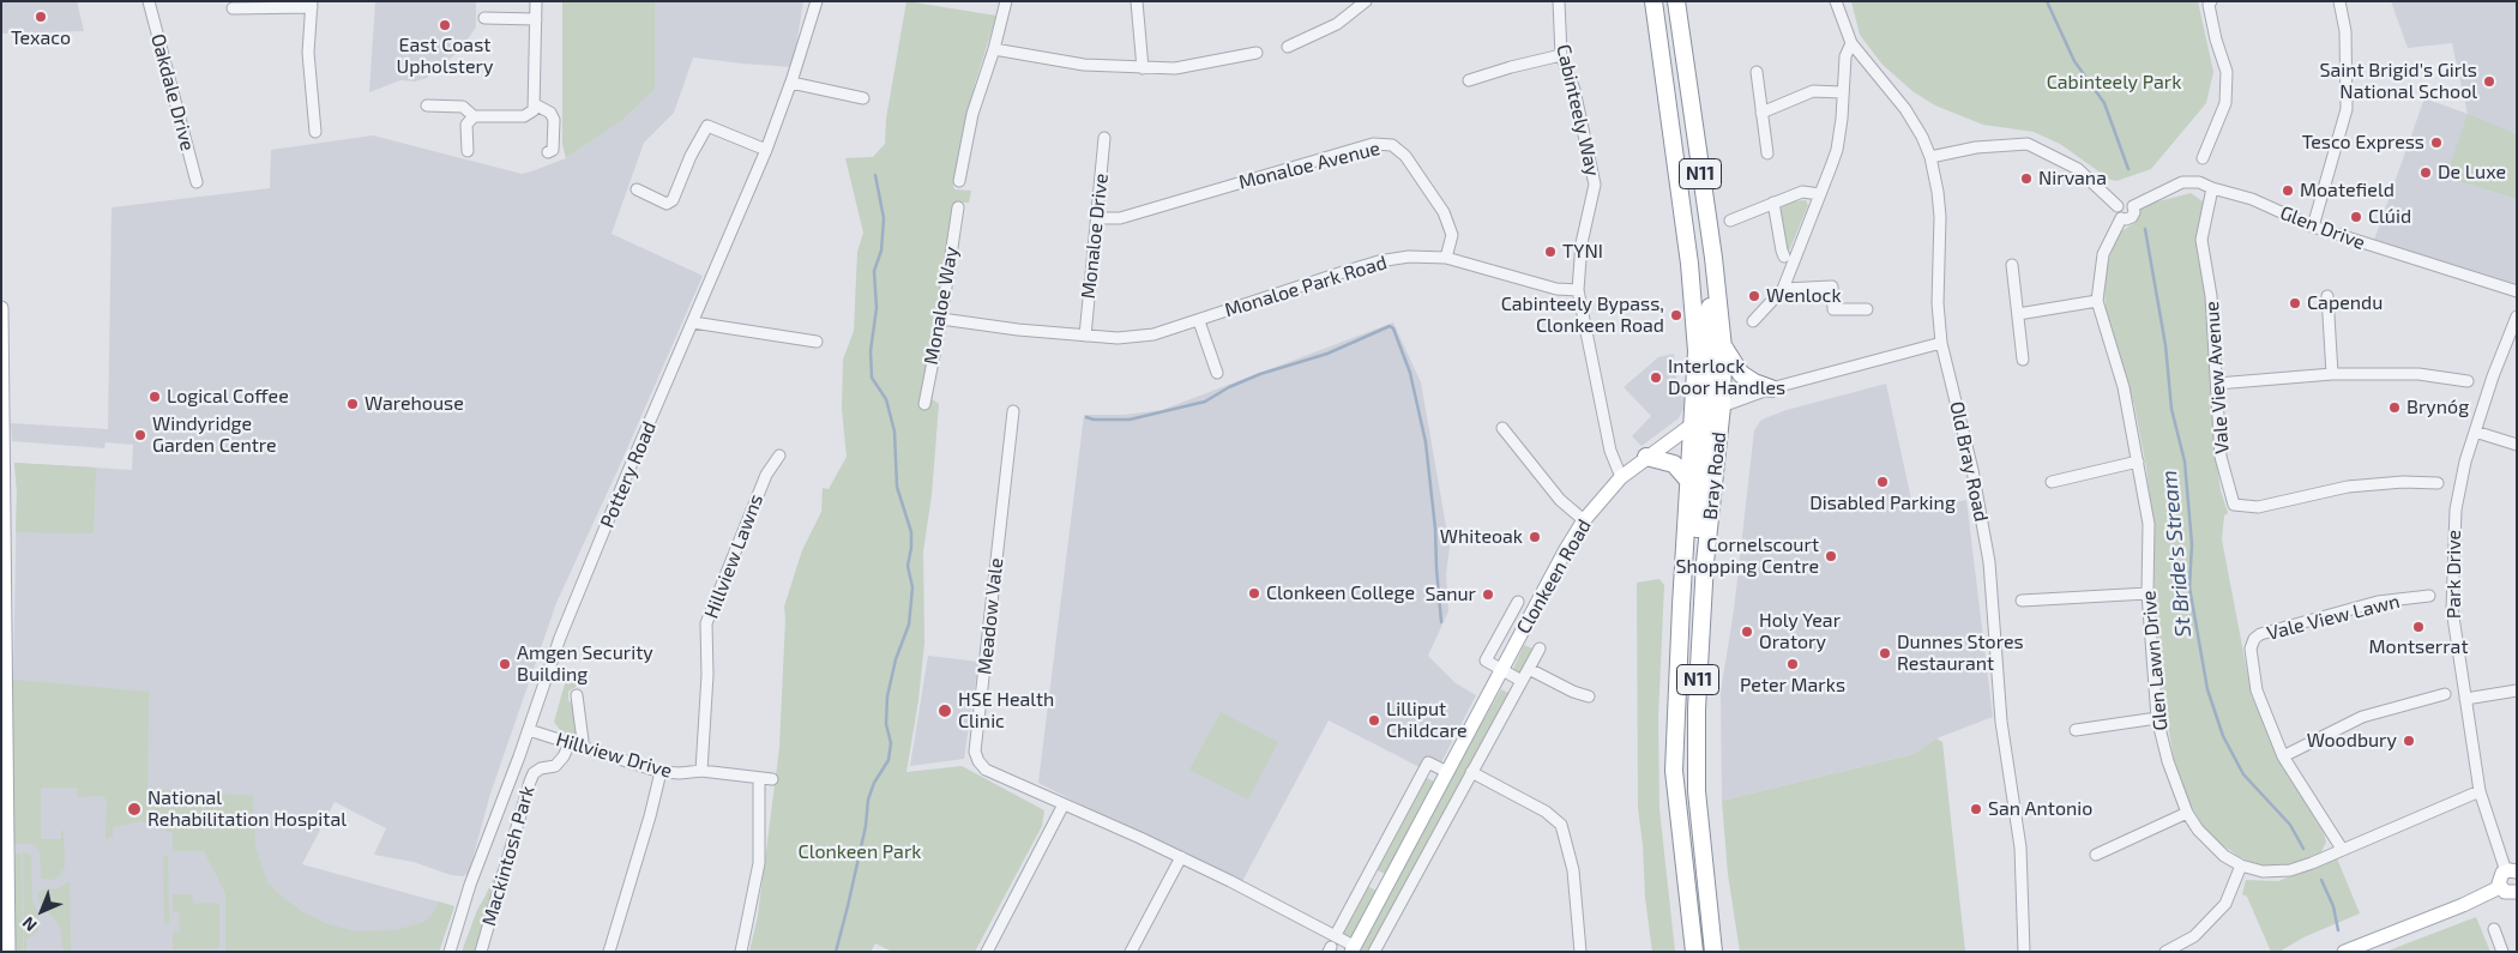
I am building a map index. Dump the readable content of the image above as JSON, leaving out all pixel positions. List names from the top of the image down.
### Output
{
  "streets": {
    "highway": ["N11", "Bray Road"],
    "main road": ["Clonkeen Road"],
    "street": [
      "Oakdale Drive",
      "Cabinteely Way",
      "Monaloe Avenue",
      "Glen Drive",
      "Monaloe Drive",
      "Monaloe Park Road",
      "Monaloe Way",
      "Vale View Avenue",
      "Old Bray Road",
      "Pottery Road",
      "Hillview Lawns",
      "Park Drive",
      "Meadow Vale",
      "Vale View Lawn",
      "Glen Lawn Drive",
      "Hillview Drive",
      "Mackintosh Park"
    ]
  },
  "crossings": [
    ["Cabinteely Way", "Monaloe Park Road"],
    ["Monaloe Avenue", "Monaloe Drive"],
    ["Monaloe Avenue", "Monaloe Park Road"],
    ["N11", "Bray Road"],
    ["N11", "Clonkeen Road"],
    ["Glen Drive", "Vale View Avenue"],
    ["Glen Drive", "Glen Lawn Drive"],
    ["Monaloe Drive", "Monaloe Park Road"],
    ["Monaloe Park Road", "Monaloe Way"],
    ["Pottery Road", "Hillview Drive"],
    ["Bray Road", "Clonkeen Road"],
    ["Hillview Lawns", "Hillview Drive"],
    ["Park Drive", "Glen Lawn Drive"],
    ["Clonkeen Road", "Meadow Vale"],
    ["Vale View Lawn", "Glen Lawn Drive"],
    ["Hillview Drive", "Mackintosh Park"]
  ],
  "water": ["St Bride's Stream"],
  "parks": ["Cabinteely Park", "Clonkeen Park"],
  "places": [
    "Texaco",
    "East Coast Upholstery",
    "Saint Brigid's Girls National School",
    "Tesco Express",
    "De Luxe",
    "Nirvana",
    "Moatefield",
    "Clúid",
    "TYNI",
    "Wenlock",
    "Capendu",
    "Cabinteely Bypass, Clonkeen Road",
    "Interlock Door Handles",
    "Logical Coffee",
    "Warehouse",
    "Brynóg",
    "Windyridge Garden Centre",
    "Disabled Parking",
    "Whiteoak",
    "Cornelscourt Shopping Centre",
    "Clonkeen College",
    "Sanur",
    "Montserrat",
    "Holy Year Oratory",
    "Dunnes Stores Restaurant",
    "Amgen Security Building",
    "Peter Marks",
    "HSE Health Clinic",
    "Lilliput Childcare",
    "Woodbury",
    "National Rehabilitation Hospital",
    "San Antonio"
  ],
  "north": "bottom left"
}
